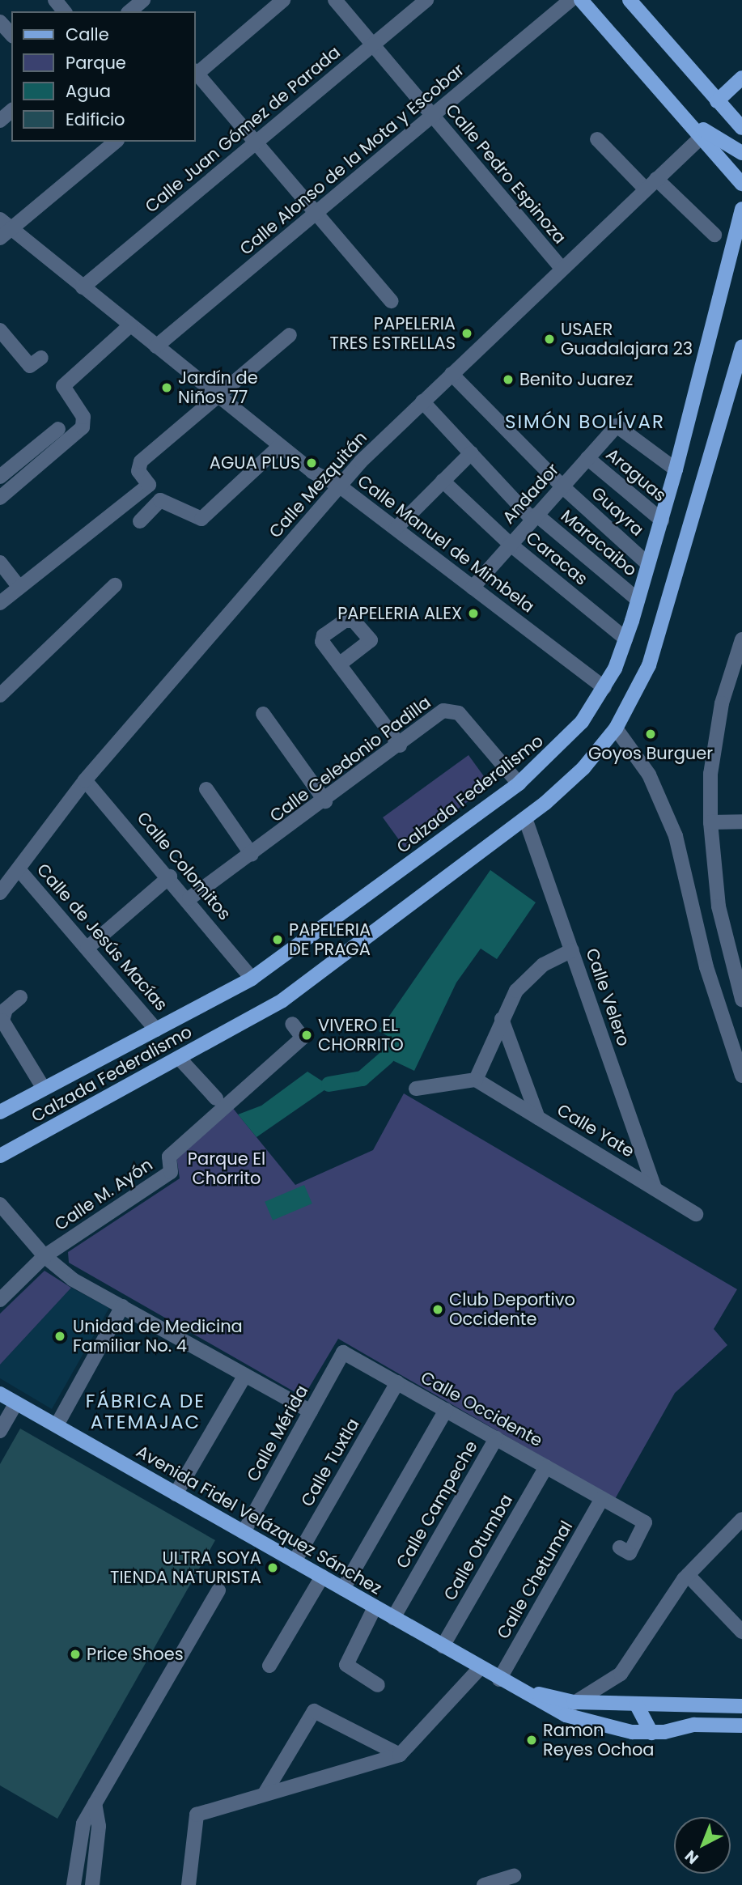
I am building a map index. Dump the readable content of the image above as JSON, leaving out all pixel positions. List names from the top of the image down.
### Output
{
  "streets": {
    "main road": ["Calzada Federalismo", "Avenida Fidel Velázquez Sánchez"],
    "street": [
      "Calle Juan Gómez de Parada",
      "Calle Alonso de la Mota y Escobar",
      "Calle Pedro Espinoza",
      "Araguas",
      "Calle Mezquitán",
      "Andador",
      "Guayra",
      "Maracaibo",
      "Calle Manuel de Mimbela",
      "Caracas",
      "Calle Celedonio Padilla",
      "Calle Colomitos",
      "Calle de Jesús Macías",
      "Calle Velero",
      "Calle Yate",
      "Calle M. Ayón",
      "Calle Occidente",
      "Calle Mérida",
      "Calle Tuxtla",
      "Calle Campeche",
      "Calle Otumba",
      "Calle Chetumal"
    ]
  },
  "crossings": [
    ["Calle Juan Gómez de Parada", "Calle Pedro Espinoza"],
    ["Calle Juan Gómez de Parada", "Calle Manuel de Mimbela"],
    ["Calle Alonso de la Mota y Escobar", "Calle Pedro Espinoza"],
    ["Calle Alonso de la Mota y Escobar", "Calle Manuel de Mimbela"],
    ["Calle Pedro Espinoza", "Calle Mezquitán"],
    ["Araguas", "Andador"],
    ["Araguas", "Calzada Federalismo"],
    ["Calle Mezquitán", "Guayra"],
    ["Calle Mezquitán", "Maracaibo"],
    ["Calle Mezquitán", "Calle Manuel de Mimbela"],
    ["Calle Mezquitán", "Calle Colomitos"],
    ["Calle Mezquitán", "Calle de Jesús Macías"],
    ["Andador", "Guayra"],
    ["Andador", "Maracaibo"],
    ["Andador", "Calle Manuel de Mimbela"],
    ["Andador", "Caracas"],
    ["Andador", "Calzada Federalismo"],
    ["Guayra", "Calzada Federalismo"],
    ["Maracaibo", "Calzada Federalismo"],
    ["Calle Manuel de Mimbela", "Calzada Federalismo"],
    ["Caracas", "Calzada Federalismo"],
    ["Calle Celedonio Padilla", "Calzada Federalismo"],
    ["Calle Celedonio Padilla", "Calle Colomitos"],
    ["Calzada Federalismo", "Calle Colomitos"],
    ["Calzada Federalismo", "Calle de Jesús Macías"],
    ["Calzada Federalismo", "Calle Velero"],
    ["Calle Velero", "Calle Yate"],
    ["Calle Occidente", "Calle Mérida"],
    ["Calle Occidente", "Calle Tuxtla"],
    ["Calle Occidente", "Calle Campeche"],
    ["Calle Occidente", "Calle Otumba"],
    ["Calle Occidente", "Calle Chetumal"],
    ["Calle Mérida", "Avenida Fidel Velázquez Sánchez"],
    ["Calle Tuxtla", "Avenida Fidel Velázquez Sánchez"],
    ["Calle Campeche", "Avenida Fidel Velázquez Sánchez"],
    ["Avenida Fidel Velázquez Sánchez", "Calle Otumba"],
    ["Avenida Fidel Velázquez Sánchez", "Calle Chetumal"]
  ],
  "districts": ["SIMÓN BOLÍVAR", "FÁBRICA DE ATEMAJAC"],
  "parks": ["Parque El Chorrito"],
  "places": [
    "PAPELERIA TRES ESTRELLAS",
    "USAER Guadalajara 23",
    "Benito Juarez",
    "Jardín de Niños 77",
    "AGUA PLUS",
    "PAPELERIA ALEX",
    "Goyos Burguer",
    "PAPELERIA DE PRAGA",
    "VIVERO EL CHORRITO",
    "Club Deportivo Occidente",
    "Unidad de Medicina Familiar No. 4",
    "ULTRA SOYA TIENDA NATURISTA",
    "Price Shoes",
    "Ramon Reyes Ochoa"
  ],
  "legend": [
    "Calle",
    "Parque",
    "Agua",
    "Edificio"
  ],
  "north": "bottom left"
}
